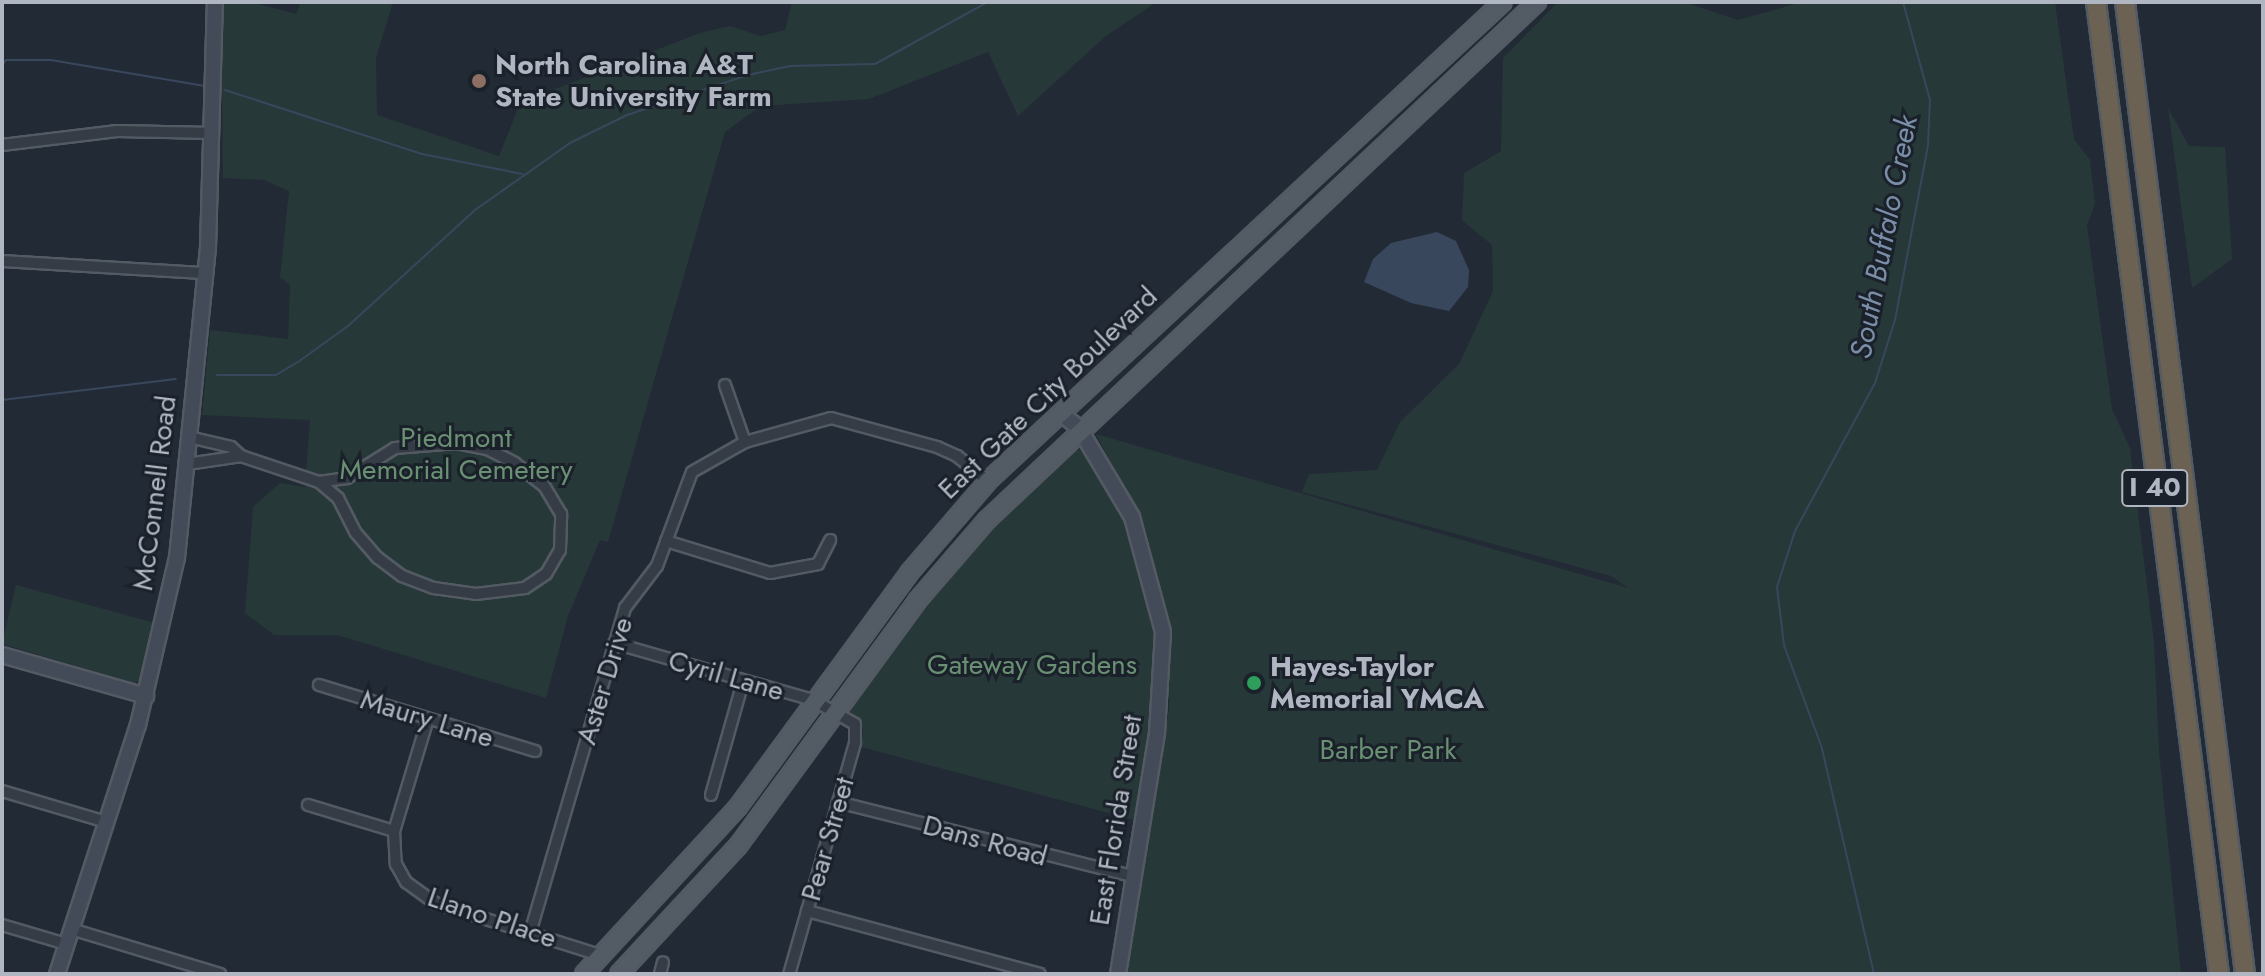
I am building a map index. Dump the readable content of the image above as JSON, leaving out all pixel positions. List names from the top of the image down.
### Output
{
  "streets": {
    "highway": ["I 40"],
    "main road": ["East Gate City Boulevard"],
    "street": [
      "McConnell Road",
      "Cyril Lane",
      "Aster Drive",
      "Maury Lane",
      "East Florida Street",
      "Pear Street",
      "Dans Road",
      "Llano Place"
    ]
  },
  "crossings": [
    ["East Gate City Boulevard", "Cyril Lane"],
    ["East Gate City Boulevard", "Aster Drive"],
    ["East Gate City Boulevard", "East Florida Street"],
    ["East Gate City Boulevard", "Pear Street"],
    ["East Gate City Boulevard", "Llano Place"],
    ["Cyril Lane", "Aster Drive"],
    ["Cyril Lane", "Pear Street"],
    ["Aster Drive", "Llano Place"],
    ["Maury Lane", "Llano Place"],
    ["East Florida Street", "Dans Road"],
    ["Pear Street", "Dans Road"]
  ],
  "water": ["South Buffalo Creek"],
  "parks": ["Piedmont Memorial Cemetery", "Gateway Gardens", "Barber Park"],
  "places": ["North Carolina A&T State University Farm", "Hayes-Taylor Memorial YMCA"]
}
